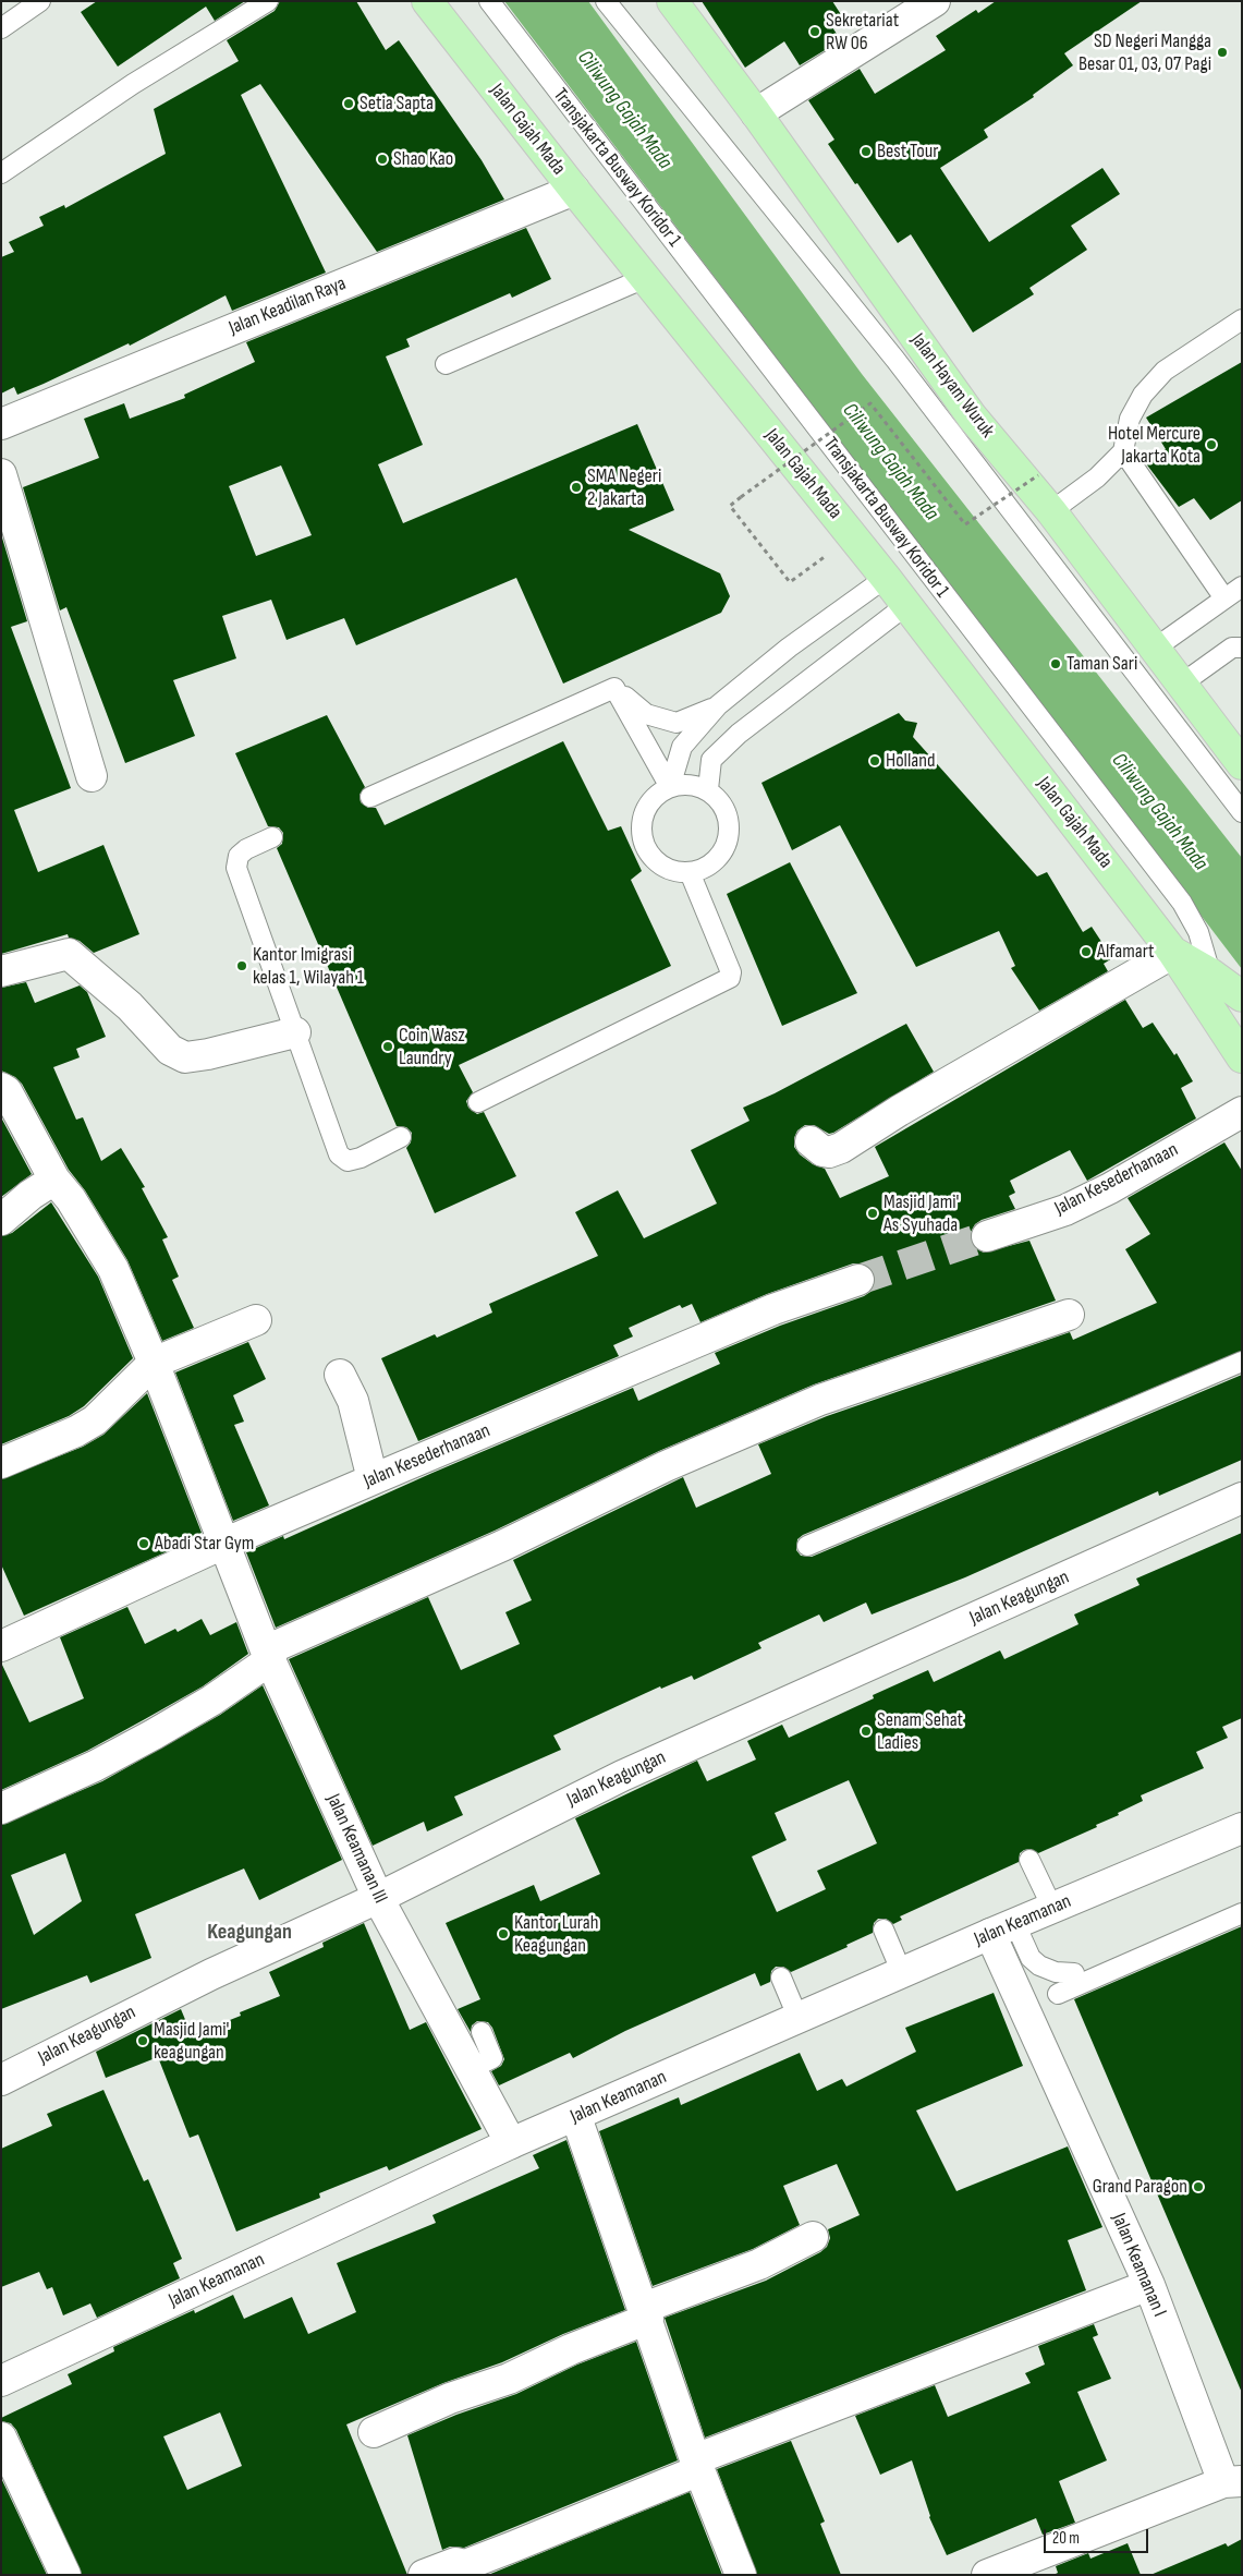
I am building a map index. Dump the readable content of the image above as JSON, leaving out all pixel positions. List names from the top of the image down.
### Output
{
  "streets": {
    "main road": ["Jalan Gajah Mada", "Jalan Hayam Wuruk"],
    "street": [
      "Jalan Keadilan Raya",
      "Jalan Kesederhanaan",
      "Jalan Keagungan",
      "Jalan Keamanan III",
      "Jalan Keamanan",
      "Jalan Keamanan I"
    ],
    "lane": ["Transjakarta Busway Koridor 1"]
  },
  "crossings": [
    ["Jalan Gajah Mada", "Transjakarta Busway Koridor 1"],
    ["Jalan Gajah Mada", "Jalan Keadilan Raya"],
    ["Jalan Kesederhanaan", "Jalan Keamanan III"],
    ["Jalan Keagungan", "Jalan Keamanan III"],
    ["Jalan Keamanan III", "Jalan Keamanan"],
    ["Jalan Keamanan", "Jalan Keamanan I"]
  ],
  "districts": ["Keagungan"],
  "water": ["Ciliwung Gajah Mada"],
  "places": [
    "Sekretariat RW 06",
    "SD Negeri Mangga Besar 01, 03, 07 Pagi",
    "Setia Sapta",
    "Best Tour",
    "Shao Kao",
    "Hotel Mercure Jakarta Kota",
    "SMA Negeri 2 Jakarta",
    "Taman Sari",
    "Holland",
    "Alfamart",
    "Kantor Imigrasi kelas 1, Wilayah 1",
    "Coin Wasz Laundry",
    "Masjid Jami' As Syuhada",
    "Abadi Star Gym",
    "Senam Sehat Ladies",
    "Kantor Lurah Keagungan",
    "Masjid Jami' keagungan",
    "Grand Paragon"
  ],
  "scale_bar": "20 m"
}
